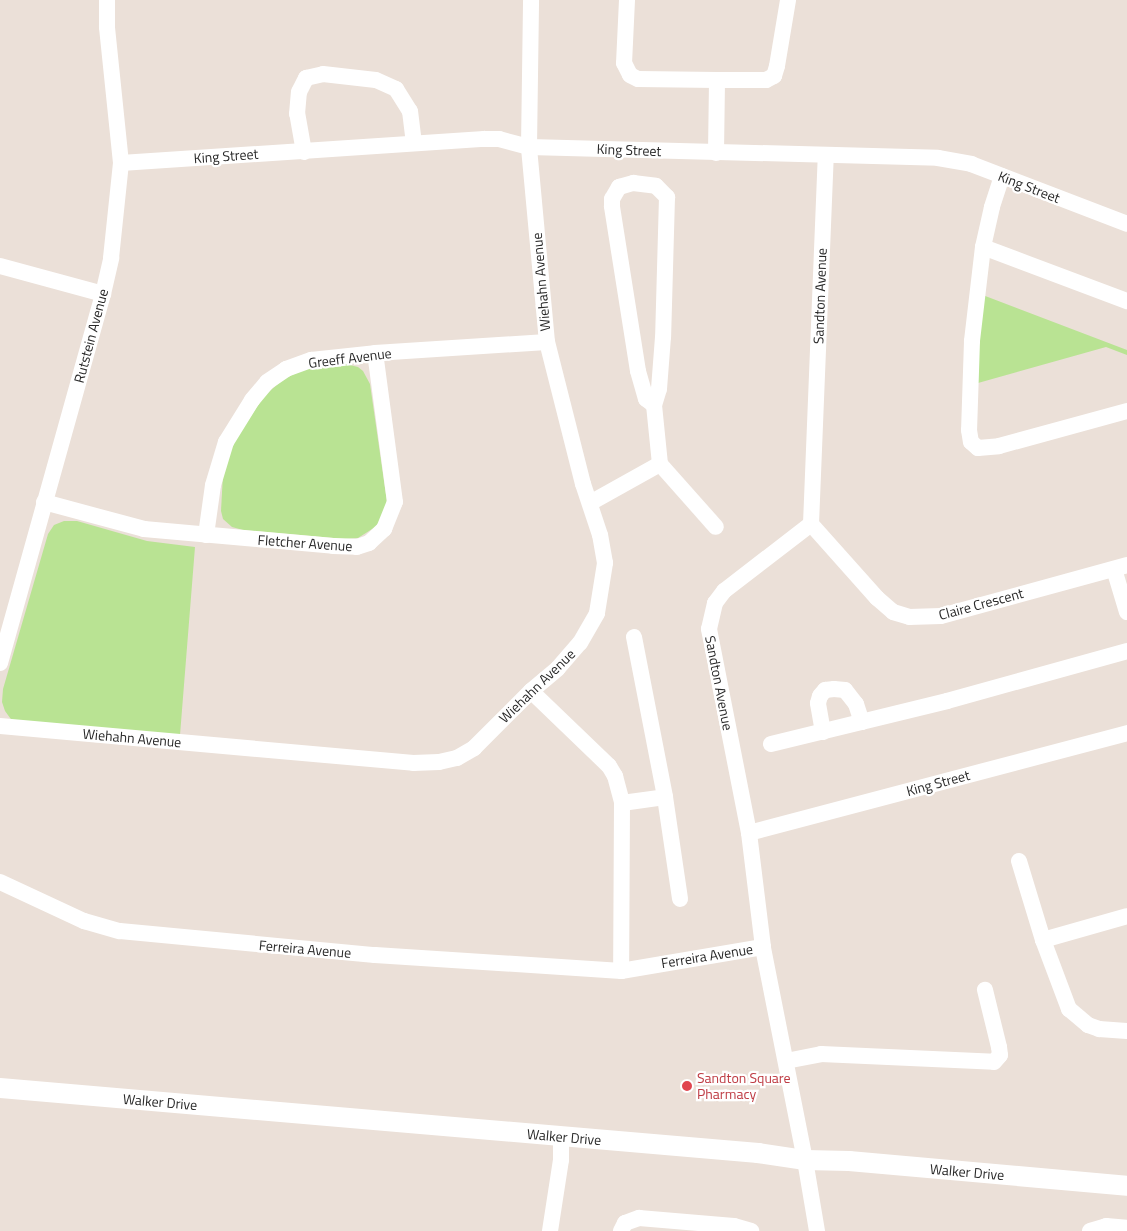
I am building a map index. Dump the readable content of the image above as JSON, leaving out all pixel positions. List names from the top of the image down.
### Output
{
  "streets": {
    "street": [
      "King Street",
      "Wiehahn Avenue",
      "Sandton Avenue",
      "Rutstein Avenue",
      "Greeff Avenue",
      "Fletcher Avenue",
      "Claire Crescent",
      "Ferreira Avenue",
      "Walker Drive"
    ]
  },
  "crossings": [
    ["King Street", "Wiehahn Avenue"],
    ["King Street", "Sandton Avenue"],
    ["King Street", "Rutstein Avenue"],
    ["Wiehahn Avenue", "Greeff Avenue"],
    ["Sandton Avenue", "Claire Crescent"],
    ["Sandton Avenue", "Ferreira Avenue"],
    ["Sandton Avenue", "Walker Drive"],
    ["Rutstein Avenue", "Fletcher Avenue"],
    ["Greeff Avenue", "Fletcher Avenue"]
  ],
  "places": ["Sandton Square Pharmacy"]
}
